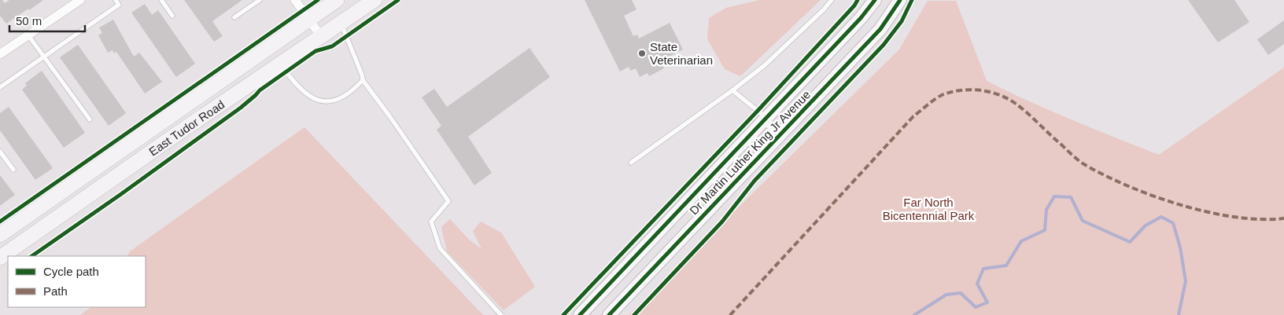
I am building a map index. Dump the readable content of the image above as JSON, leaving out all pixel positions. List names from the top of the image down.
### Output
{
  "streets": {
    "main road": ["East Tudor Road"],
    "street": ["Dr Martin Luther King Jr Avenue"]
  },
  "parks": ["Far North Bicentennial Park"],
  "places": ["State Veterinarian"],
  "legend": ["Cycle path", "Path"],
  "scale_bar": "50 m"
}
